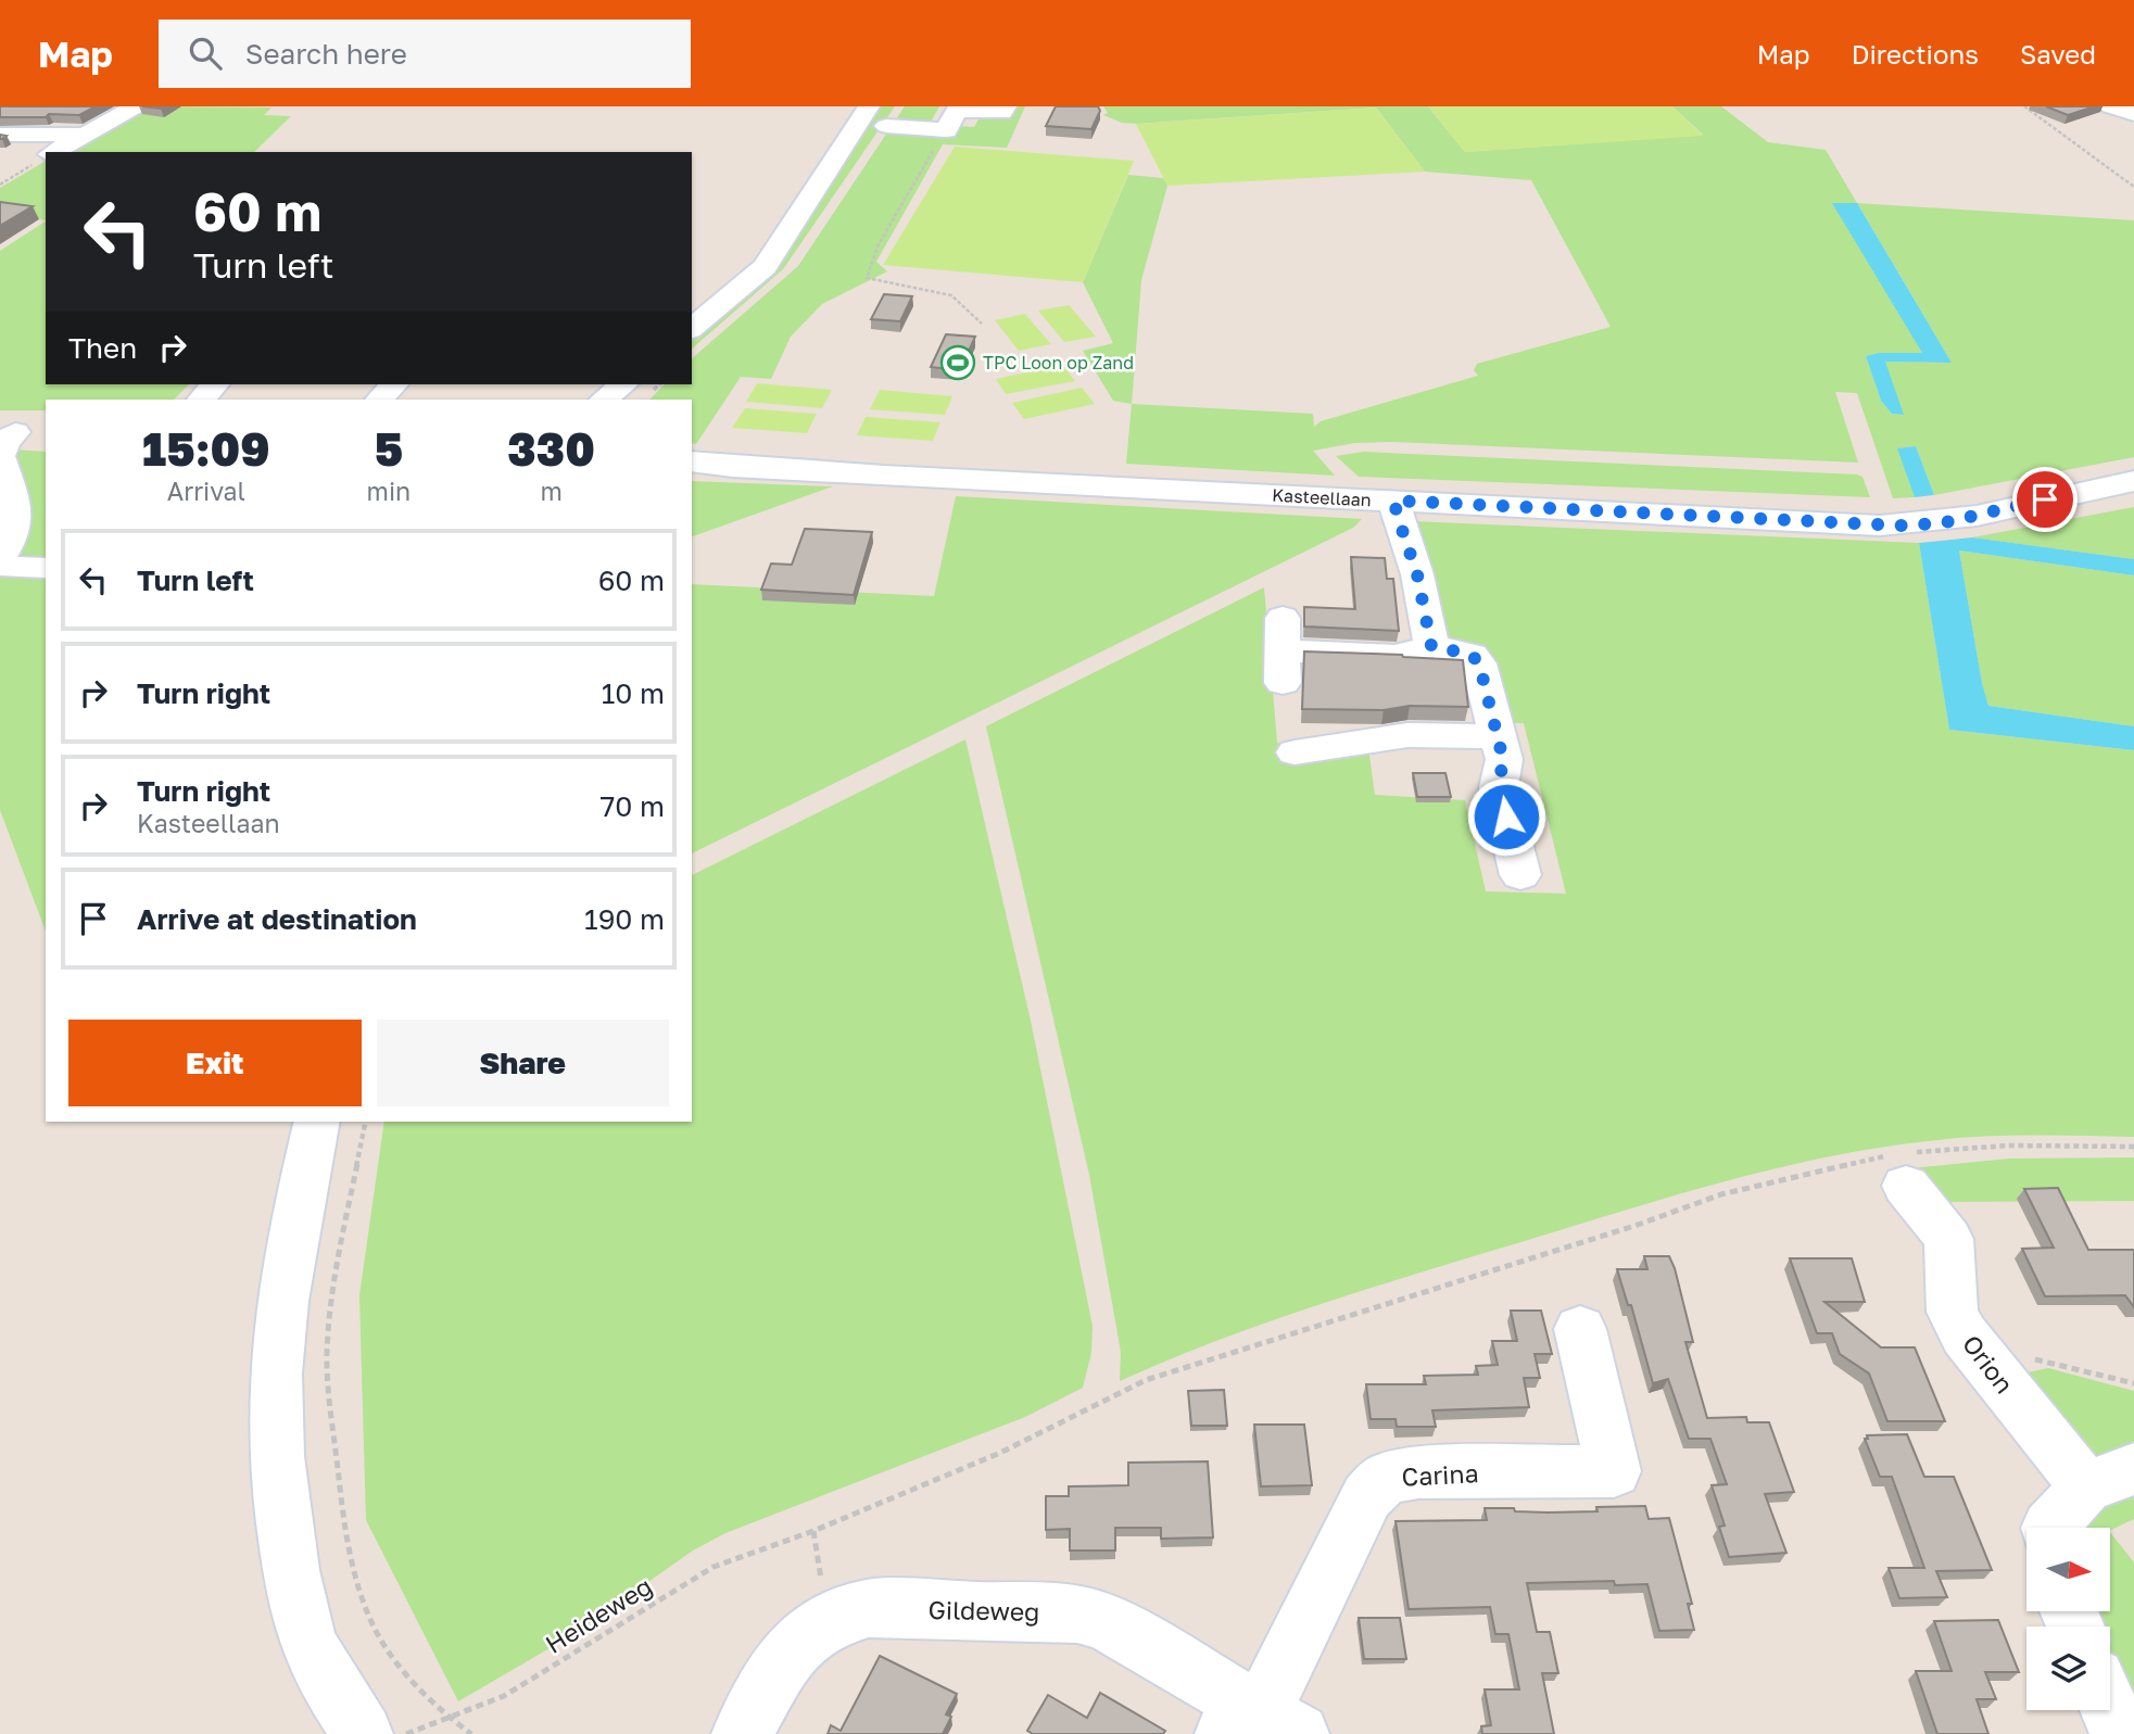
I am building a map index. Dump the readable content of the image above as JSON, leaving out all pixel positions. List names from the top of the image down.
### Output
{
  "streets": {
    "street": [
      "Kasteellaan",
      "Orion",
      "Carina",
      "Gildeweg"
    ],
    "path": ["Heideweg"]
  },
  "crossings": [
    ["Orion", "Heideweg"],
    ["Carina", "Gildeweg"]
  ],
  "places": {
    "sports": ["TPC Loon op Zand"]
  },
  "north": "right",
  "page": {
    "header": "Map",
    "search": "Search here",
    "nav": ["Map", "Directions", "Saved"],
    "turn": ["60 m", "Turn left"],
    "then": "Then",
    "eta": [
      "15:09",
      "Arrival",
      "5",
      "min",
      "330",
      "m"
    ],
    "list": [
      {
        "name": "Turn left",
        "value": "60 m"
      },
      {
        "name": "Turn right",
        "value": "10 m"
      },
      {
        "name": "Turn right",
        "note": "Kasteellaan",
        "value": "70 m"
      },
      {
        "name": "Arrive at destination",
        "value": "190 m"
      }
    ],
    "buttons": ["Exit", "Share"]
  }
}
